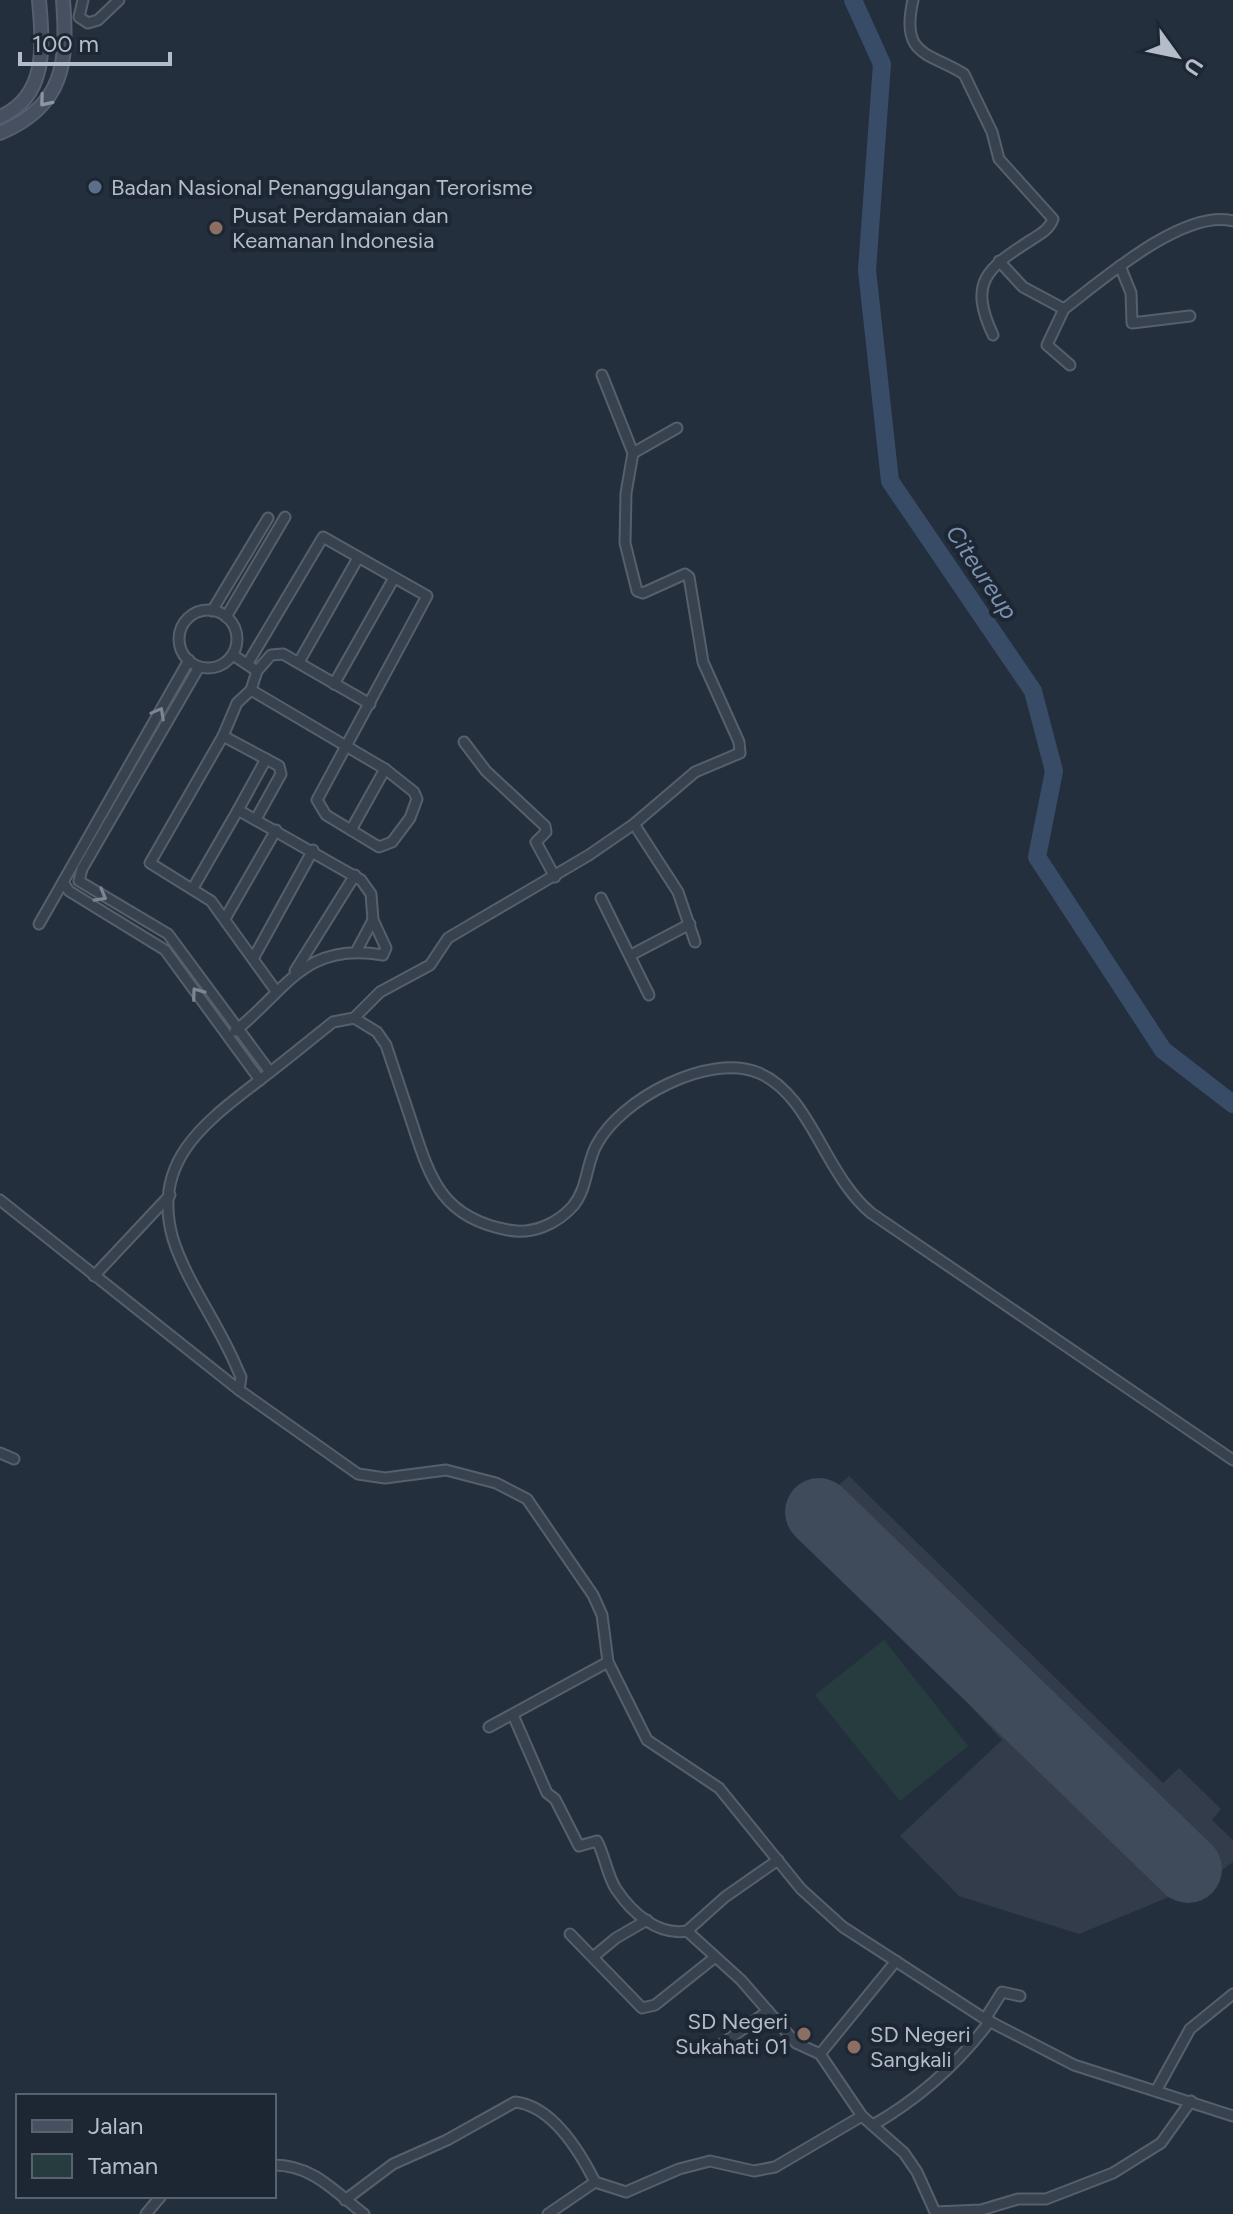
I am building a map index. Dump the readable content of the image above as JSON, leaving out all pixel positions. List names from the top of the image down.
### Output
{
  "water": ["Citeureup"],
  "places": [
    "Badan Nasional Penanggulangan Terorisme",
    "Pusat Perdamaian dan Keamanan Indonesia",
    "SD Negeri Sukahati 01",
    "SD Negeri Sangkali"
  ],
  "legend": ["Jalan", "Taman"],
  "scale_bar": "100 m",
  "north": "bottom right"
}
